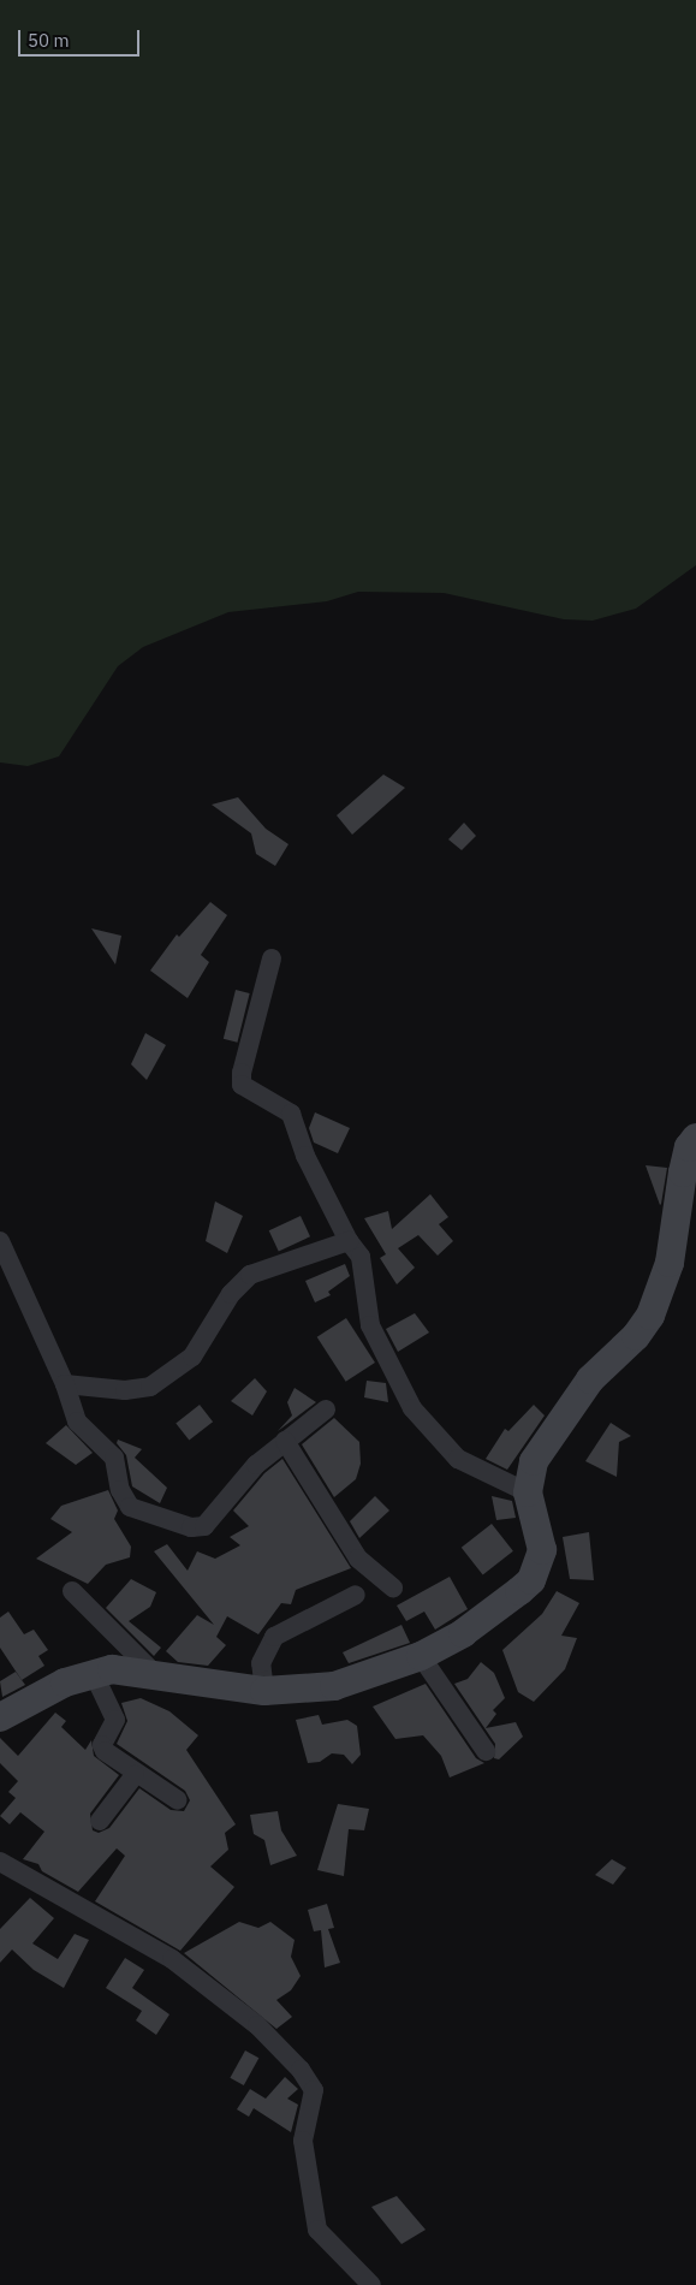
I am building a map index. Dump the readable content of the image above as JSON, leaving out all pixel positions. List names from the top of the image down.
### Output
{
  "scale_bar": "50 m"
}
